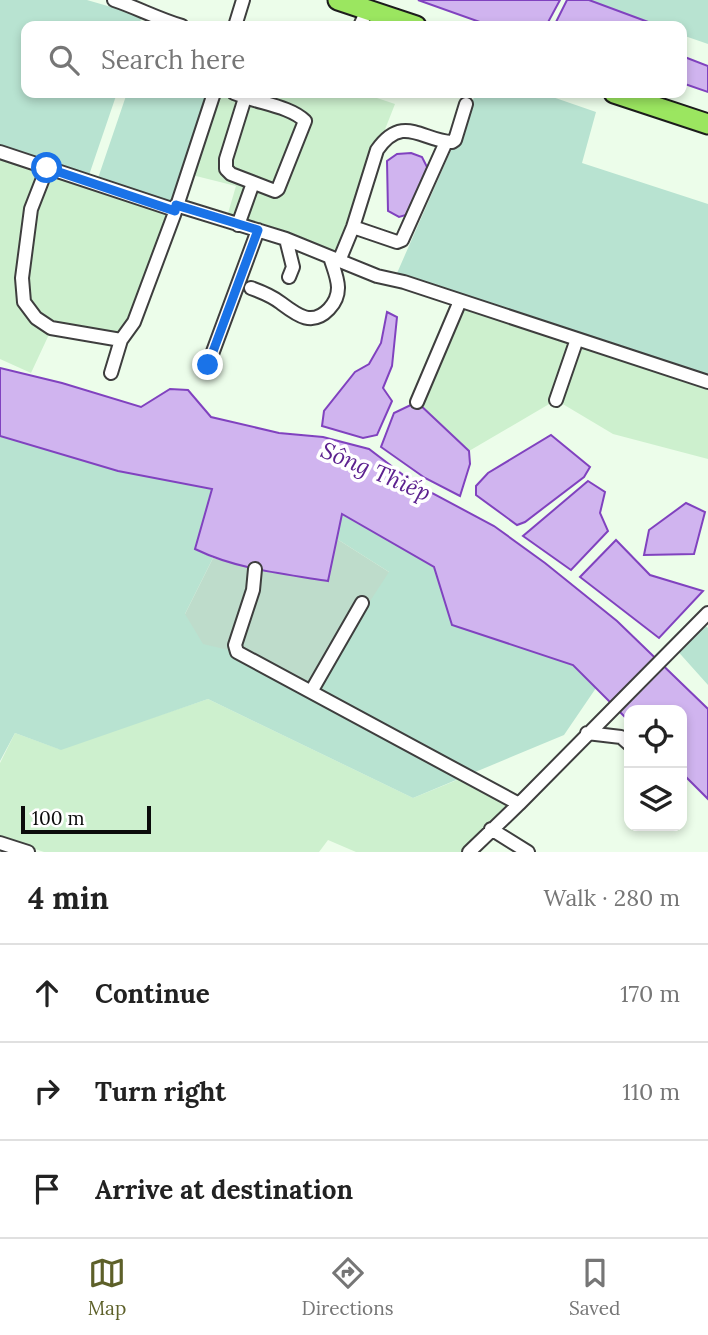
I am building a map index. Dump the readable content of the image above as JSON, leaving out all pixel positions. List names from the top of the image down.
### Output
{
  "water": ["Sông Thiếp"],
  "scale_bar": "100 m",
  "page": {
    "search": "Search here",
    "scale": "100 m",
    "heading": ["4 min", "Walk · 280 m"],
    "list": [
      ["Continue", "170 m"],
      ["Turn right", "110 m"],
      "Arrive at destination"
    ],
    "nav": ["Map", "Directions", "Saved"]
  }
}
